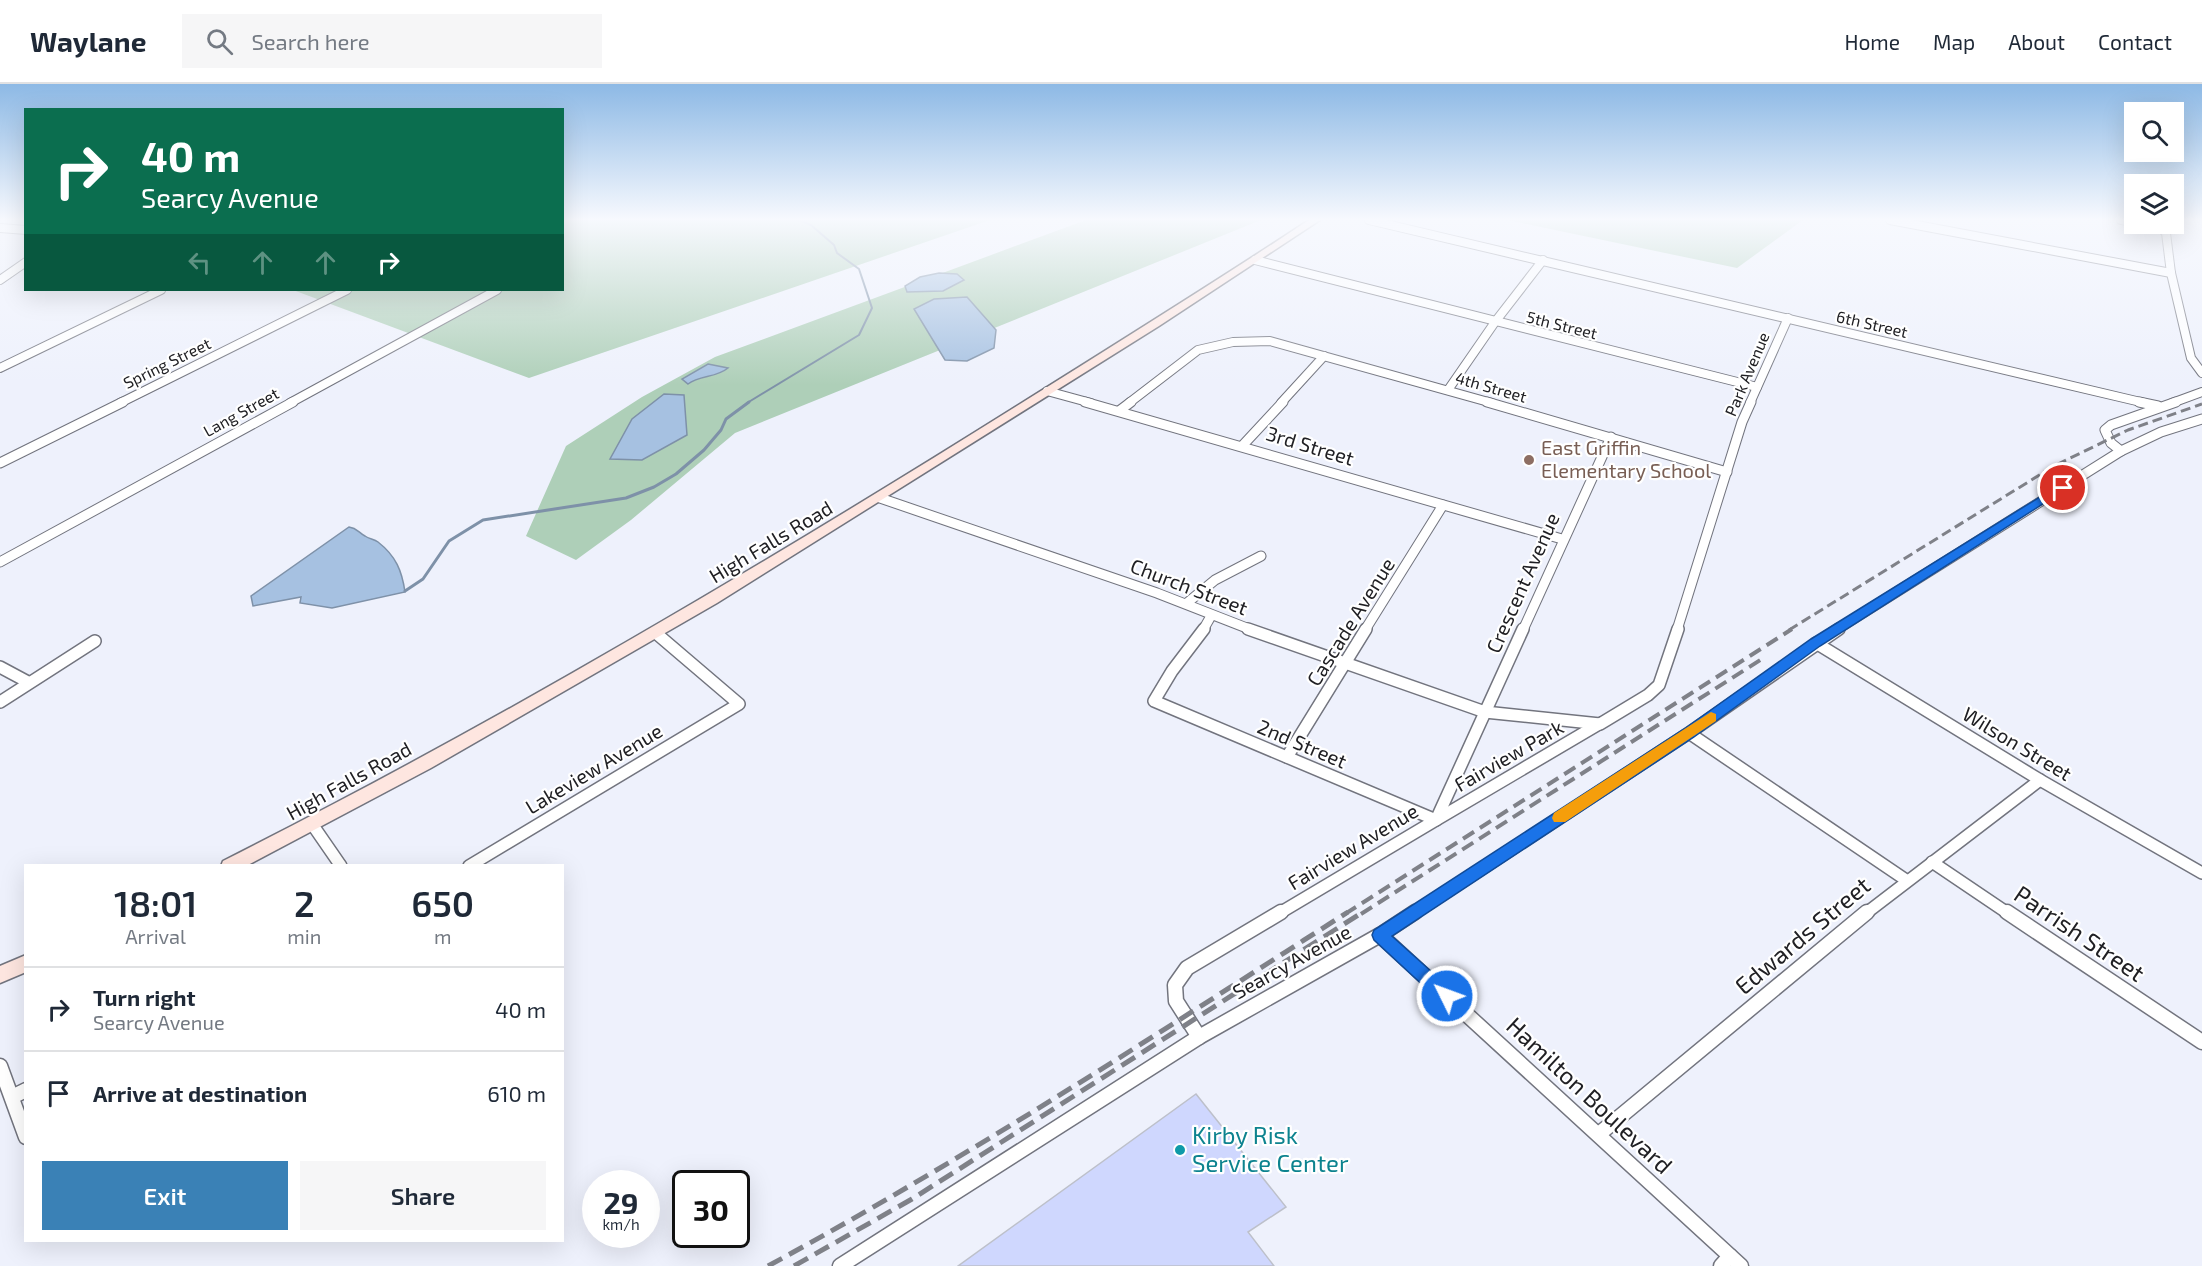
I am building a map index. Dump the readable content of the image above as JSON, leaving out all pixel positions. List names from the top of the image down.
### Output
{
  "streets": {
    "street": [
      "6th Street",
      "5th Street",
      "Spring Street",
      "Park Avenue",
      "4th Street",
      "Lang Street",
      "3rd Street",
      "High Falls Road",
      "Crescent Avenue",
      "Church Street",
      "Cascade Avenue",
      "2nd Street",
      "Wilson Street",
      "Fairview Park",
      "Lakeview Avenue",
      "Fairview Avenue",
      "Parrish Street",
      "Edwards Street",
      "Searcy Avenue",
      "Hamilton Boulevard"
    ]
  },
  "crossings": [
    ["6th Street", "Park Avenue"],
    ["5th Street", "Park Avenue"],
    ["Park Avenue", "4th Street"],
    ["Park Avenue", "Fairview Park"],
    ["4th Street", "3rd Street"],
    ["4th Street", "Crescent Avenue"],
    ["3rd Street", "High Falls Road"],
    ["3rd Street", "Crescent Avenue"],
    ["3rd Street", "Cascade Avenue"],
    ["High Falls Road", "Church Street"],
    ["High Falls Road", "Lakeview Avenue"],
    ["Crescent Avenue", "Church Street"],
    ["Crescent Avenue", "Fairview Avenue"],
    ["Church Street", "Cascade Avenue"],
    ["Church Street", "2nd Street"],
    ["Church Street", "Fairview Avenue"],
    ["Cascade Avenue", "2nd Street"],
    ["2nd Street", "Fairview Park"],
    ["2nd Street", "Fairview Avenue"],
    ["Wilson Street", "Edwards Street"],
    ["Wilson Street", "Searcy Avenue"],
    ["Fairview Park", "Fairview Avenue"],
    ["Fairview Avenue", "Searcy Avenue"],
    ["Parrish Street", "Edwards Street"],
    ["Edwards Street", "Hamilton Boulevard"],
    ["Searcy Avenue", "Hamilton Boulevard"]
  ],
  "places": ["East Griffin Elementary School", "Kirby Risk Service Center"],
  "page": {
    "header": "Waylane",
    "search": "Search here",
    "nav": [
      "Home",
      "Map",
      "About",
      "Contact"
    ],
    "turn": ["40 m", "Searcy Avenue"],
    "eta": [
      "18:01",
      "Arrival",
      "2",
      "min",
      "650",
      "m"
    ],
    "list": [
      {
        "name": "Turn right",
        "note": "Searcy Avenue",
        "value": "40 m"
      },
      {
        "name": "Arrive at destination",
        "value": "610 m"
      }
    ],
    "buttons": ["Exit", "Share"],
    "speed": "29 km/h",
    "limit": "30"
  }
}
